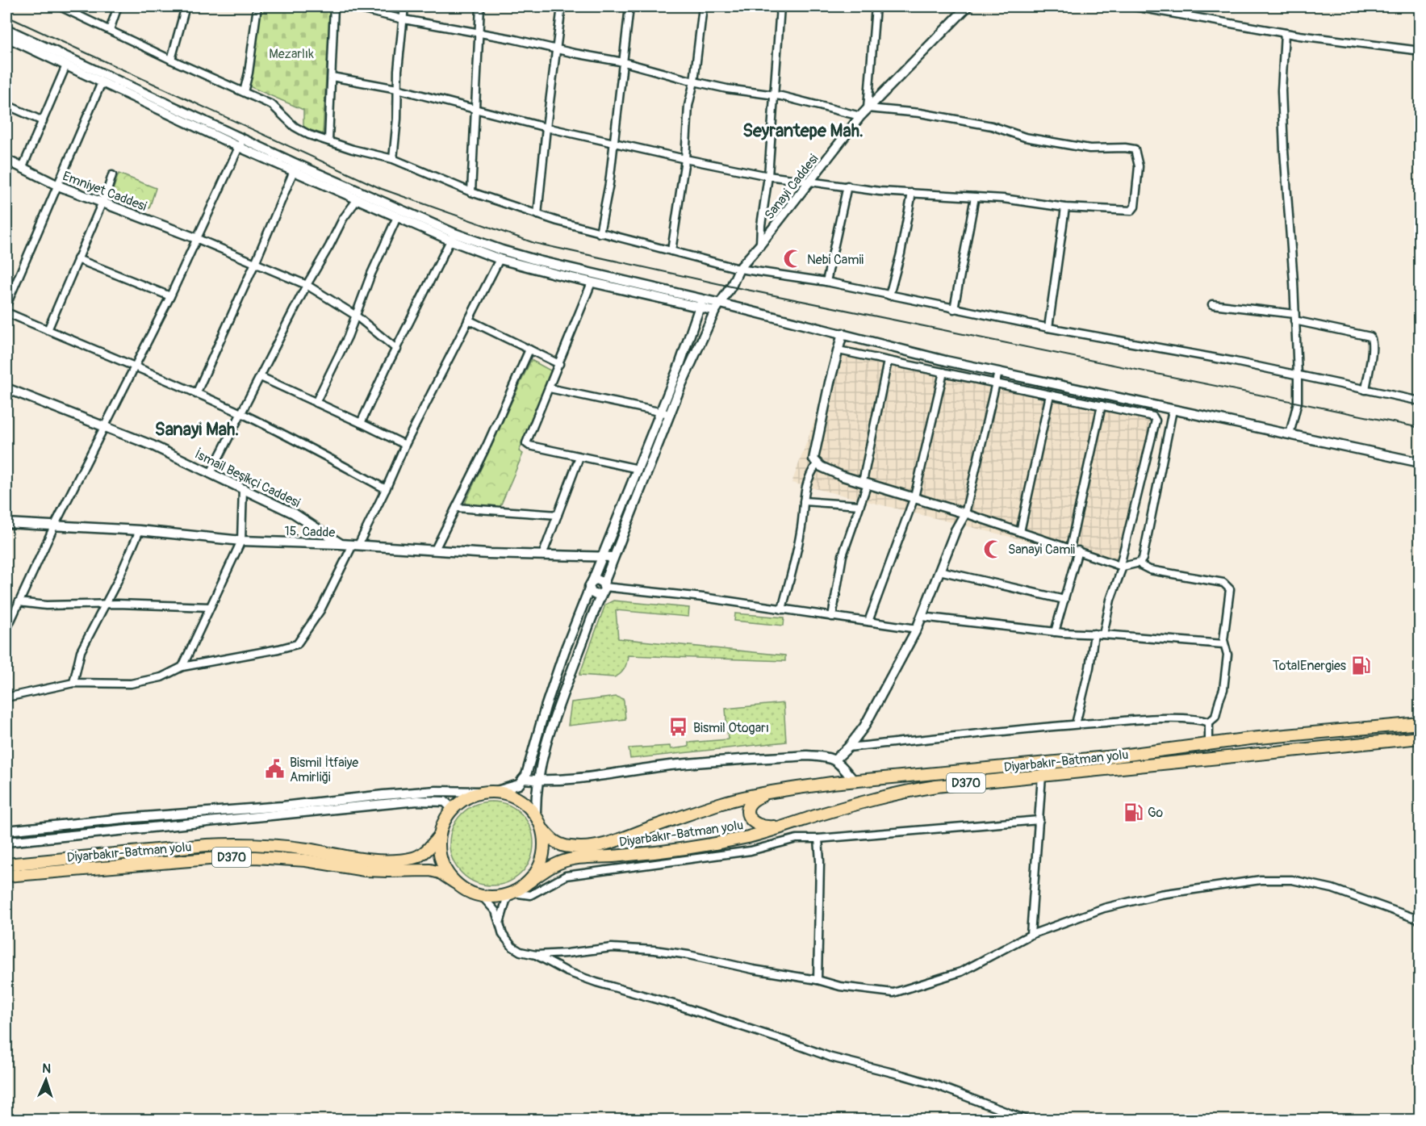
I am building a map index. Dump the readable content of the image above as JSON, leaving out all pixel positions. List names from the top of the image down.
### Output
{
  "streets": {
    "highway": ["Diyarbakır-Batman yolu", "D370"],
    "street": [
      "Sanayi Caddesi",
      "Emniyet Caddesi",
      "İsmail Beşikçi Caddesi",
      "15. Cadde"
    ]
  },
  "crossings": [
    ["İsmail Beşikçi Caddesi", "15. Cadde"]
  ],
  "districts": ["Seyrantepe Mah.", "Sanayi Mah."],
  "parks": ["Mezarlık"],
  "places": {
    "mosque": ["Nebi Camii", "Sanayi Camii"],
    "fuel station": ["TotalEnergies", "Go"],
    "bus stop": ["Bismil Otogarı"],
    "public building": ["Bismil İtfaiye Amirliği"]
  },
  "north": "top"
}
